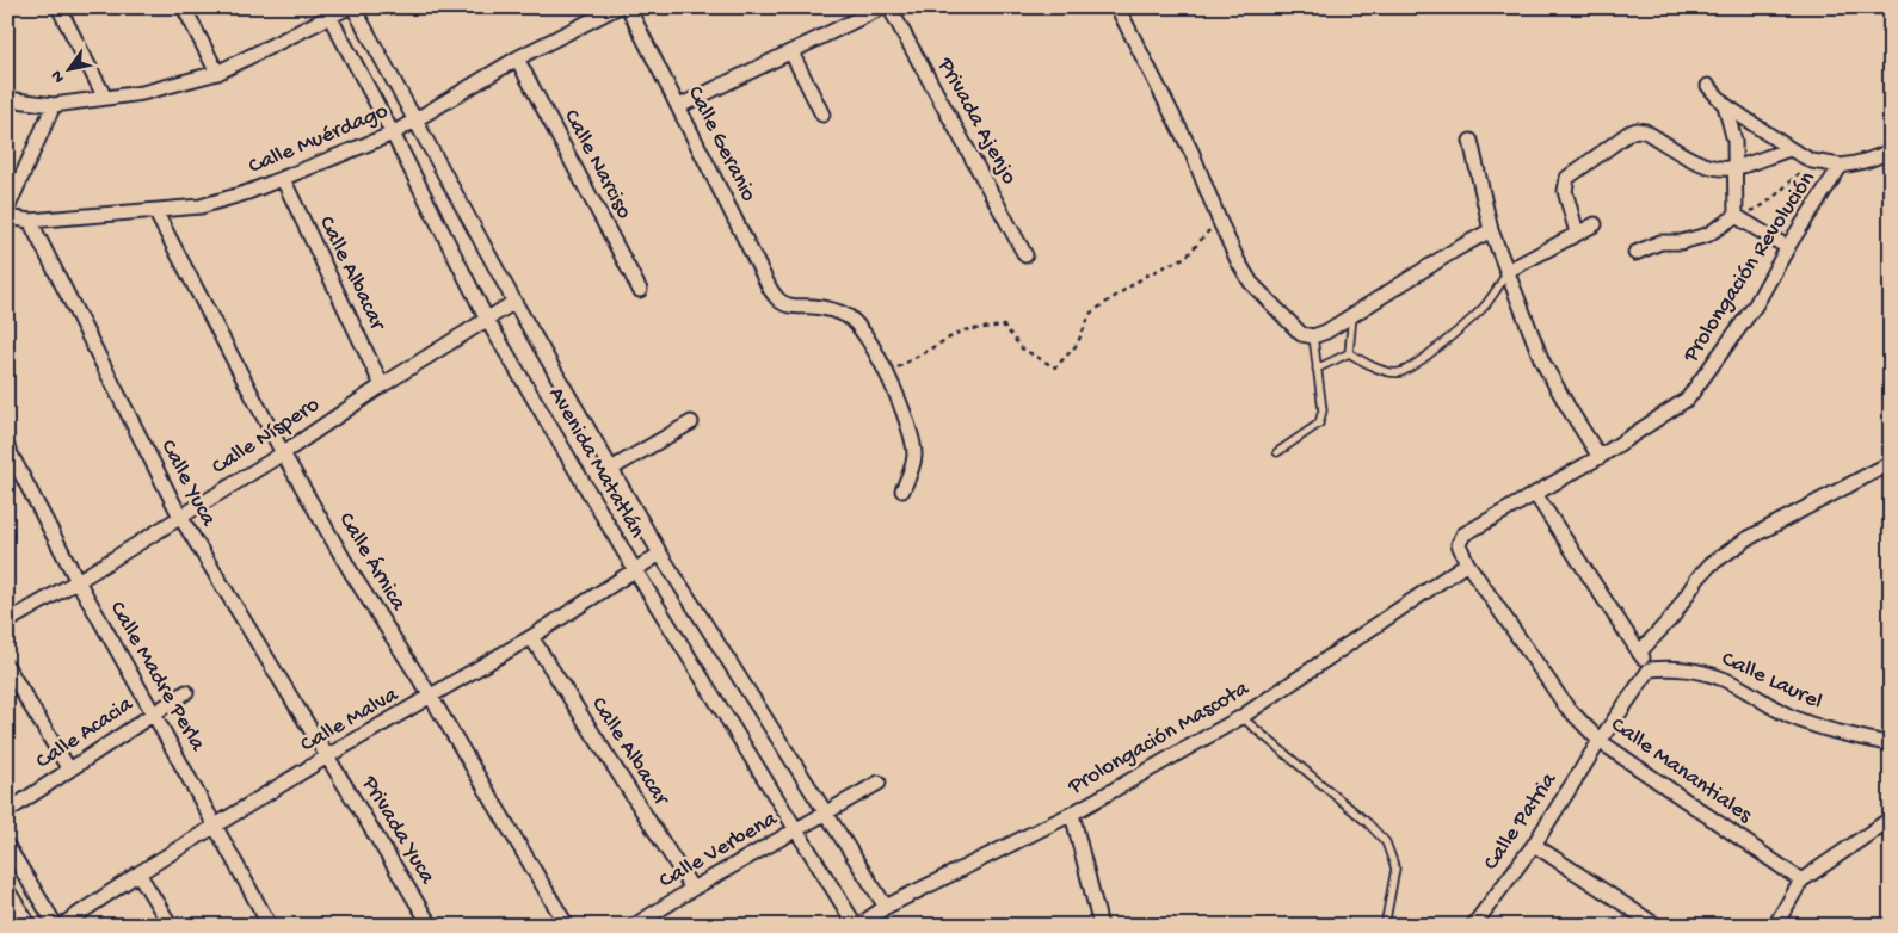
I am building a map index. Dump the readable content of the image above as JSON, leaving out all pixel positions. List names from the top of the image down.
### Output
{
  "streets": {
    "street": [
      "Privada Ajenjo",
      "Calle Muérdago",
      "Calle Geranio",
      "Calle Narciso",
      "Prolongación Revolución",
      "Calle Albacar",
      "Calle Níspero",
      "Avenida Matatlán",
      "Calle Yuca",
      "Calle Árnica",
      "Calle Madre Perla",
      "Calle Laurel",
      "Calle Malva",
      "Calle Acacia",
      "Prolongación Mascota",
      "Calle Manantiales",
      "Calle Patria",
      "Privada Yuca",
      "Calle Verbena"
    ]
  },
  "crossings": [
    ["Calle Muérdago", "Calle Narciso"],
    ["Calle Muérdago", "Calle Albacar"],
    ["Calle Muérdago", "Avenida Matatlán"],
    ["Calle Muérdago", "Calle Yuca"],
    ["Calle Muérdago", "Calle Árnica"],
    ["Prolongación Revolución", "Prolongación Mascota"],
    ["Prolongación Revolución", "Calle Manantiales"],
    ["Calle Albacar", "Calle Níspero"],
    ["Calle Albacar", "Calle Malva"],
    ["Calle Albacar", "Calle Verbena"],
    ["Calle Níspero", "Avenida Matatlán"],
    ["Calle Níspero", "Calle Yuca"],
    ["Calle Níspero", "Calle Árnica"],
    ["Calle Níspero", "Calle Madre Perla"],
    ["Avenida Matatlán", "Calle Malva"],
    ["Avenida Matatlán", "Prolongación Mascota"],
    ["Avenida Matatlán", "Calle Verbena"],
    ["Calle Yuca", "Calle Malva"],
    ["Calle Yuca", "Privada Yuca"],
    ["Calle Árnica", "Calle Malva"],
    ["Calle Madre Perla", "Calle Malva"],
    ["Calle Madre Perla", "Calle Acacia"],
    ["Calle Malva", "Privada Yuca"],
    ["Prolongación Mascota", "Calle Manantiales"],
    ["Calle Manantiales", "Calle Patria"]
  ],
  "north": "bottom left"
}
